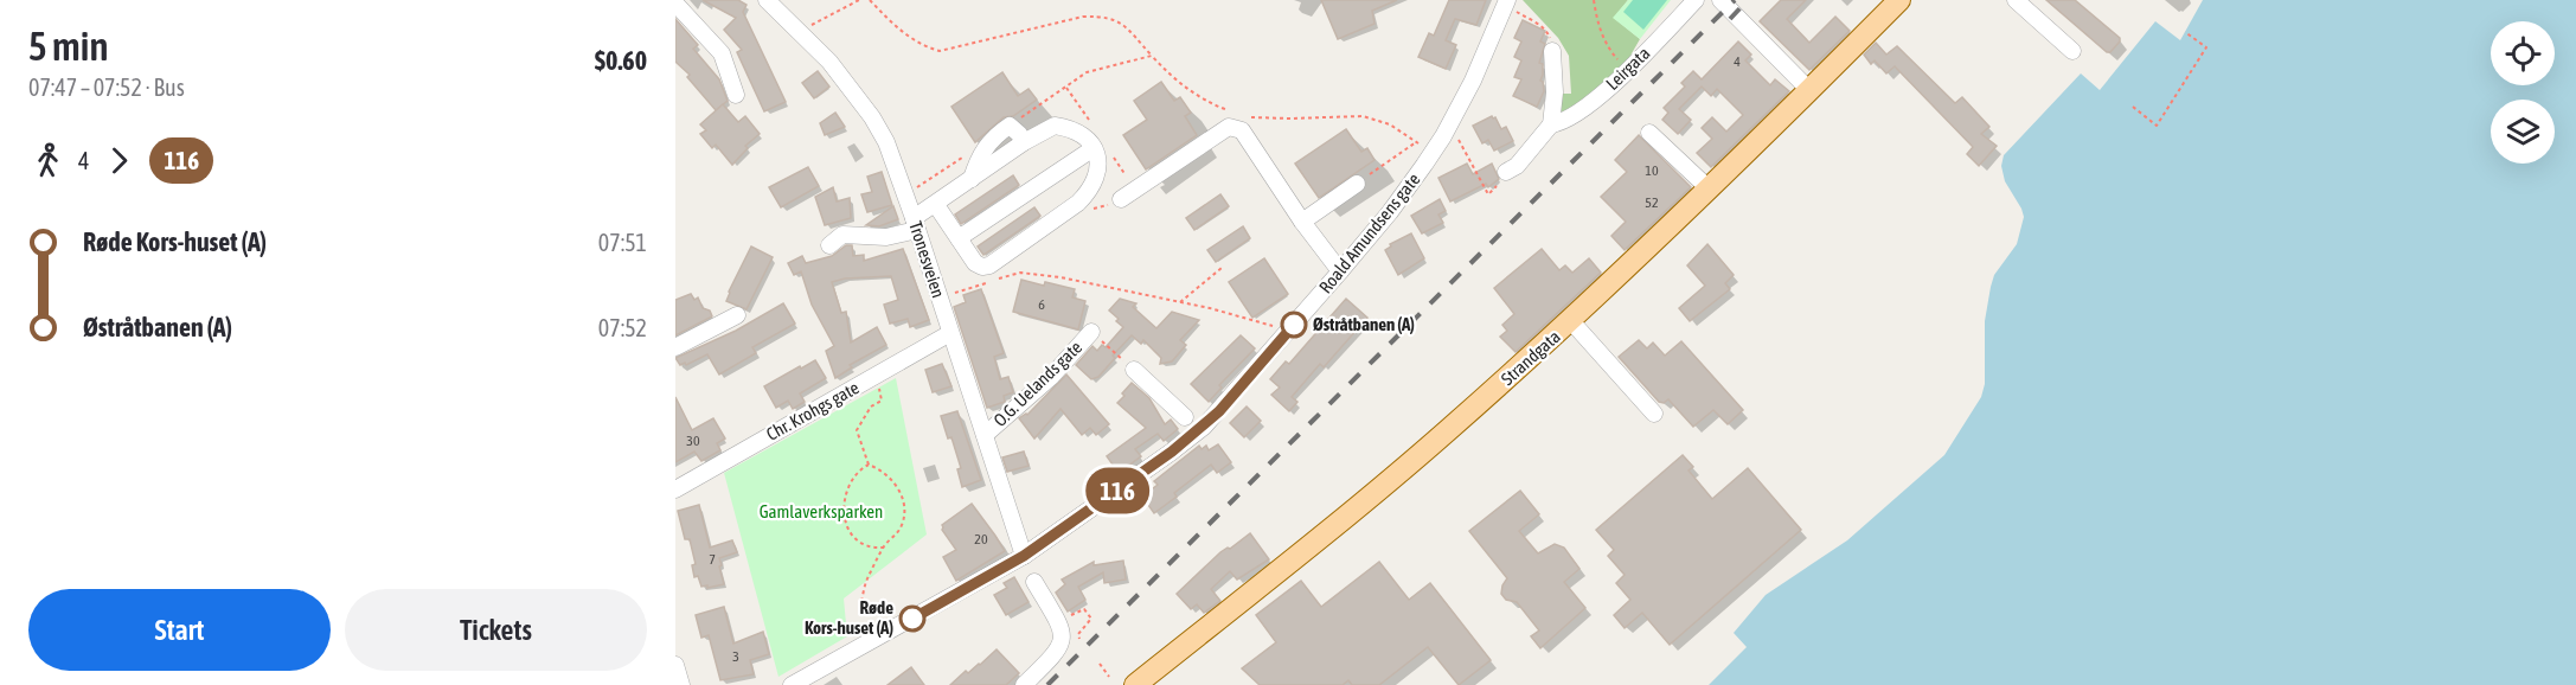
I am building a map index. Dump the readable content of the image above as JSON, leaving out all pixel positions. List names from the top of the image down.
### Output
{
  "streets": {
    "main road": ["Strandgata"],
    "street": [
      "Leirgata",
      "Roald Amundsens gate",
      "Tronesveien",
      "O.G. Uelands gate",
      "Chr. Krohgs gate"
    ]
  },
  "crossings": [
    ["Roald Amundsens gate", "Tronesveien"],
    ["Tronesveien", "O.G. Uelands gate"],
    ["Tronesveien", "Chr. Krohgs gate"]
  ],
  "parks": ["Gamlaverksparken"],
  "places": ["Østråtbanen (A)", "Røde Kors-huset (A)"],
  "lines": ["bus line 116"],
  "house_numbers": [
    "4",
    "10",
    "52",
    "6",
    "30",
    "20",
    "7",
    "3"
  ],
  "page": {
    "heading": ["5 min", "07:47 – 07:52 · Bus", "$0.60"],
    "on_map": "116",
    "legs": ["4", "116"],
    "list": [
      {
        "name": "Røde Kors-huset (A)",
        "value": "07:51"
      },
      {
        "name": "Østråtbanen (A)",
        "value": "07:52"
      }
    ],
    "buttons": ["Start", "Tickets"]
  }
}
